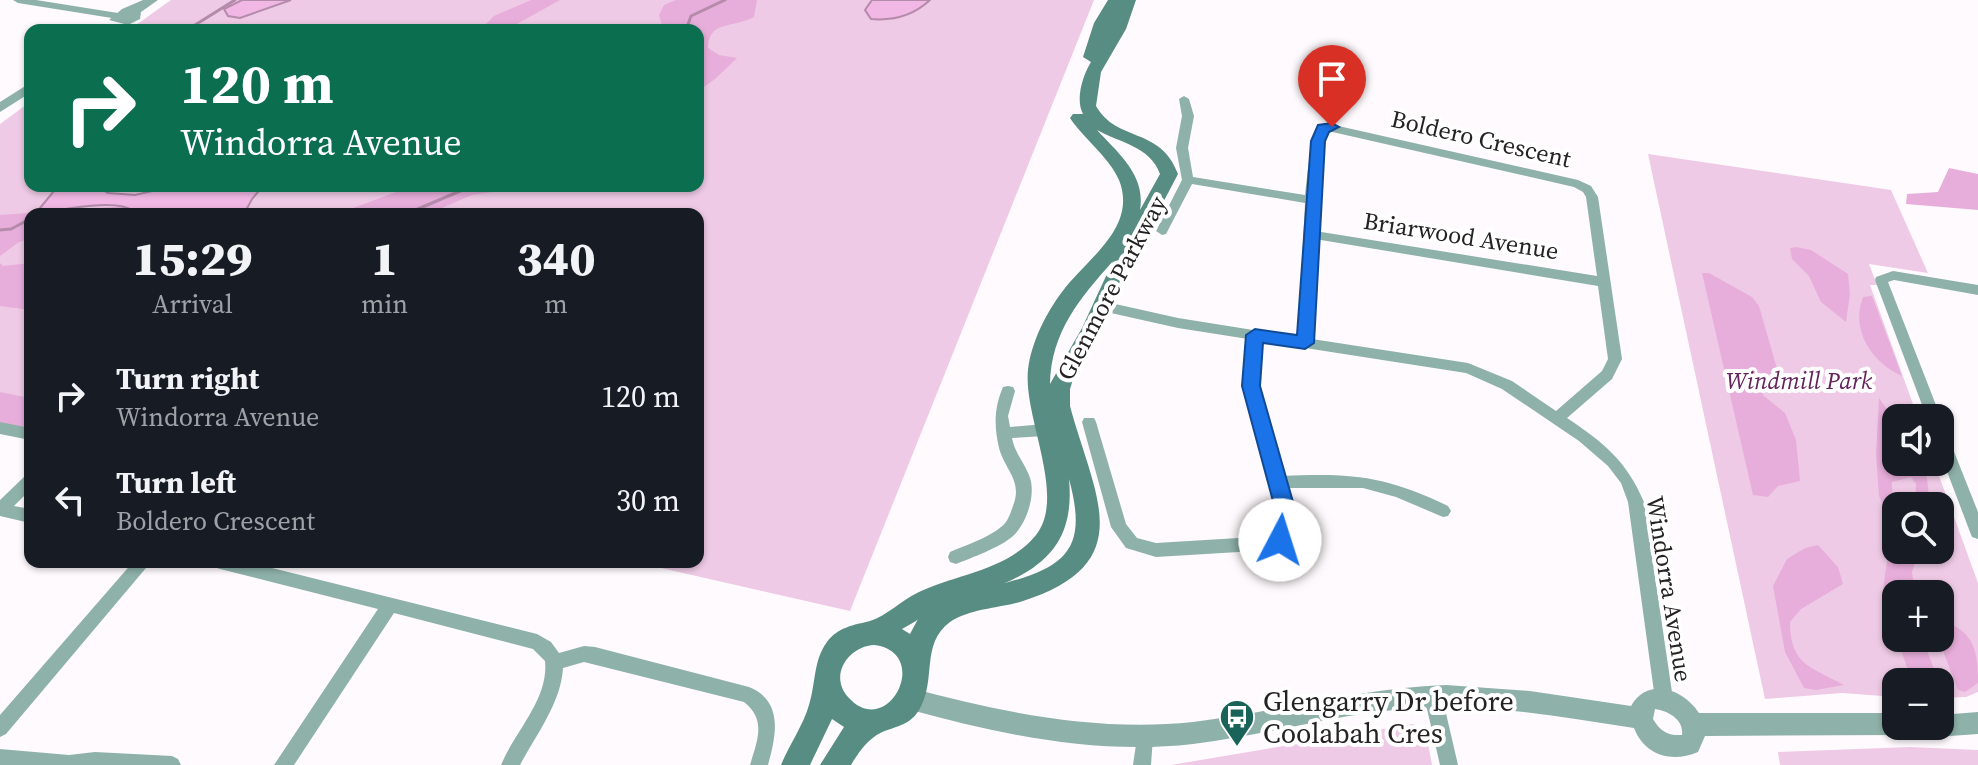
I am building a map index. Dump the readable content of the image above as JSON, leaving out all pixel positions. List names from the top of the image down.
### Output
{
  "streets": {
    "main road": ["Glenmore Parkway"],
    "street": ["Boldero Crescent", "Briarwood Avenue", "Windorra Avenue"]
  },
  "crossings": [
    ["Boldero Crescent", "Briarwood Avenue"],
    ["Boldero Crescent", "Windorra Avenue"],
    ["Glenmore Parkway", "Windorra Avenue"]
  ],
  "parks": ["Windmill Park"],
  "places": {
    "bus stop": ["Glengarry Dr before Coolabah Cres"]
  },
  "page": {
    "turn": ["120 m", "Windorra Avenue"],
    "eta": [
      "15:29",
      "Arrival",
      "1",
      "min",
      "340",
      "m"
    ],
    "list": [
      {
        "name": "Turn right",
        "note": "Windorra Avenue",
        "value": "120 m"
      },
      {
        "name": "Turn left",
        "note": "Boldero Crescent",
        "value": "30 m"
      }
    ],
    "map_buttons": ["+", "−"]
  }
}
